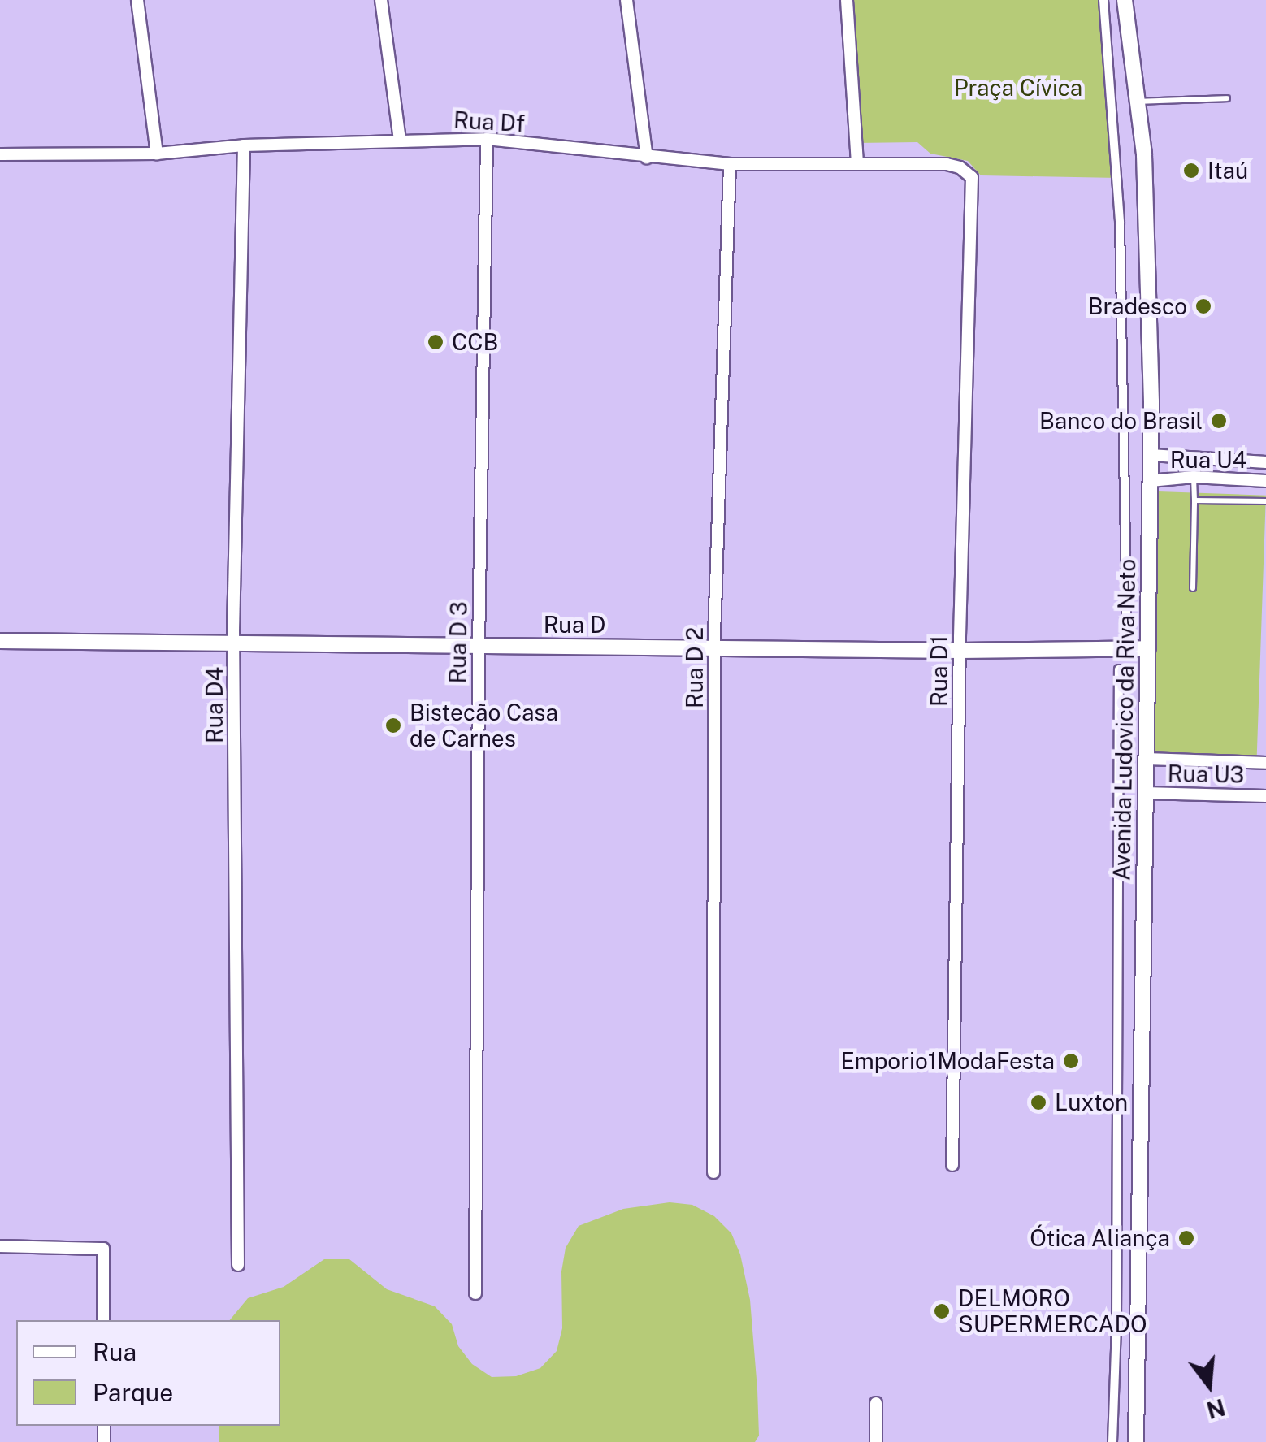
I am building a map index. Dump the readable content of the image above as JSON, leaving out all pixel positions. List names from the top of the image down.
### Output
{
  "streets": {
    "street": [
      "Rua Df",
      "Rua U4",
      "Rua D",
      "Rua D 3",
      "Rua D 2",
      "Rua D1",
      "Rua D4",
      "Avenida Ludovico da Riva Neto",
      "Rua U3"
    ]
  },
  "crossings": [
    ["Rua Df", "Rua D 3"],
    ["Rua Df", "Rua D 2"],
    ["Rua Df", "Rua D1"],
    ["Rua Df", "Rua D4"],
    ["Rua U4", "Avenida Ludovico da Riva Neto"],
    ["Rua D", "Rua D 3"],
    ["Rua D", "Rua D 2"],
    ["Rua D", "Rua D1"],
    ["Rua D", "Rua D4"],
    ["Rua D", "Avenida Ludovico da Riva Neto"],
    ["Avenida Ludovico da Riva Neto", "Rua U3"]
  ],
  "parks": ["Praça Cívica"],
  "places": [
    "Itaú",
    "Bradesco",
    "CCB",
    "Banco do Brasil",
    "Bistecão Casa de Carnes",
    "Emporio1ModaFesta",
    "Luxton",
    "Ótica Aliança",
    "DELMORO SUPERMERCADO"
  ],
  "legend": ["Rua", "Parque"],
  "north": "bottom"
}
